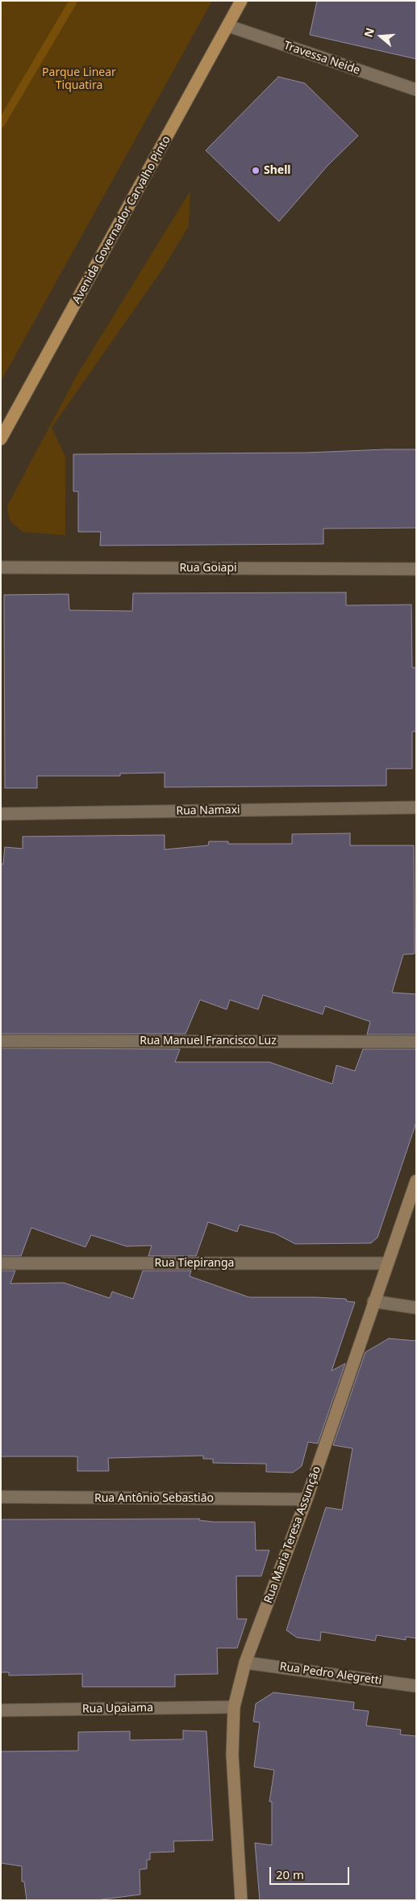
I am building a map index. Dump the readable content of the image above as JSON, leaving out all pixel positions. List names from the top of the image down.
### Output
{
  "streets": {
    "main road": ["Avenida Governador Carvalho Pinto"],
    "street": [
      "Travessa Neide",
      "Rua Goiapi",
      "Rua Namaxi",
      "Rua Manuel Francisco Luz",
      "Rua Tiepiranga",
      "Rua Antônio Sebastião",
      "Rua Maria Teresa Assunção",
      "Rua Pedro Alegretti",
      "Rua Upaiama"
    ]
  },
  "crossings": [
    ["Travessa Neide", "Avenida Governador Carvalho Pinto"],
    ["Rua Tiepiranga", "Rua Maria Teresa Assunção"],
    ["Rua Antônio Sebastião", "Rua Maria Teresa Assunção"],
    ["Rua Maria Teresa Assunção", "Rua Pedro Alegretti"],
    ["Rua Maria Teresa Assunção", "Rua Upaiama"]
  ],
  "parks": ["Parque Linear Tiquatira"],
  "places": ["Shell"],
  "scale_bar": "20 m",
  "north": "left"
}
